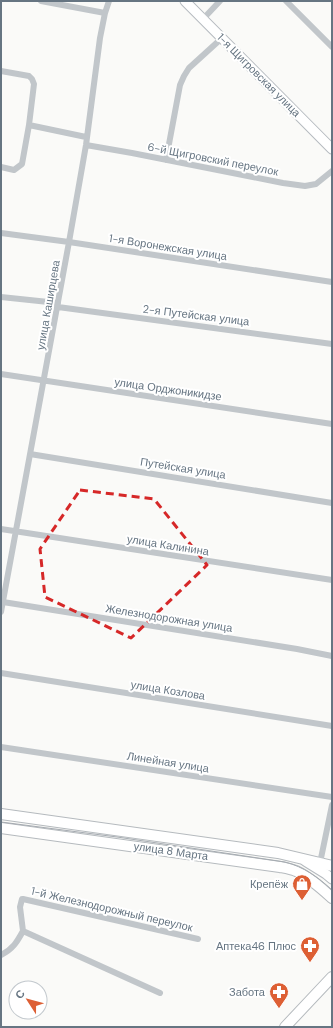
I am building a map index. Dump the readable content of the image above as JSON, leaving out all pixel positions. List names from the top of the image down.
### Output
{
  "streets": {
    "main road": ["улица 8 Марта"],
    "street": [
      "1-я Щигровская улица",
      "6-й Щигровский переулок",
      "1-я Воронежская улица",
      "улица Каширцева",
      "2-я Путейская улица",
      "улица Орджоникидзе",
      "Путейская улица",
      "улица Калинина",
      "Железнодорожная улица",
      "улица Козлова",
      "Линейная улица",
      "1-й Железнодорожный переулок"
    ]
  },
  "crossings": [
    ["6-й Щигровский переулок", "улица Каширцева"],
    ["1-я Воронежская улица", "улица Каширцева"],
    ["улица Каширцева", "2-я Путейская улица"],
    ["улица Каширцева", "улица Орджоникидзе"],
    ["улица Каширцева", "Путейская улица"],
    ["улица Каширцева", "улица Калинина"],
    ["улица Каширцева", "Железнодорожная улица"]
  ],
  "places": {
    "shop": ["Крепёж"],
    "pharmacy": ["Аптека46 Плюс", "Забота"]
  },
  "north": "top left"
}
